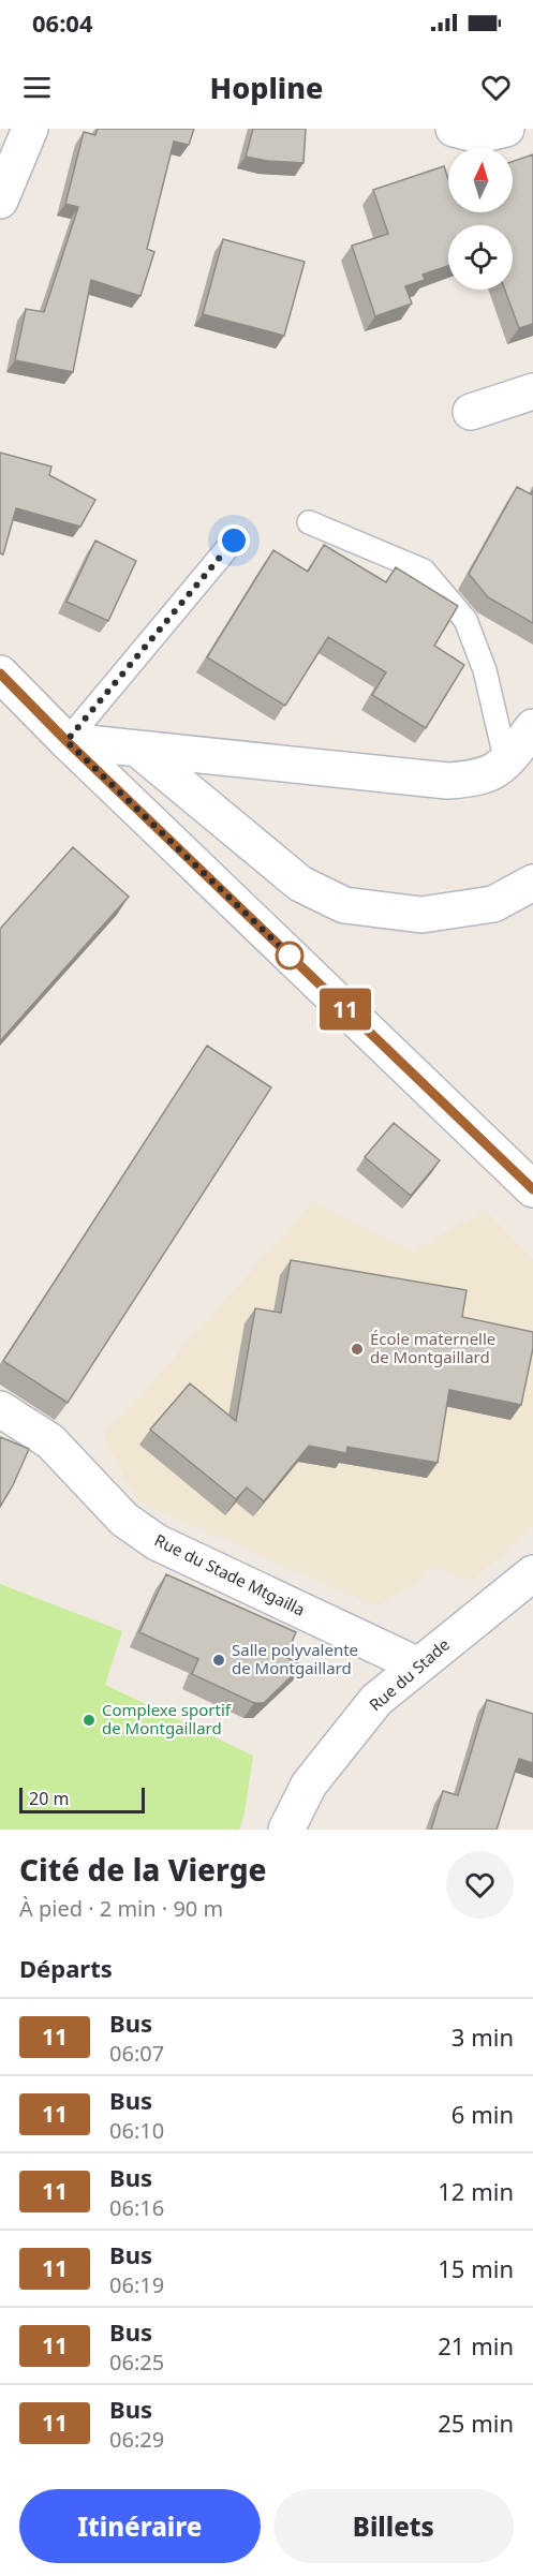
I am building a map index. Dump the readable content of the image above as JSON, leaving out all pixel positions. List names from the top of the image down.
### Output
{
  "streets": {
    "street": ["Rue du Stade Mtgailla", "Rue du Stade"]
  },
  "crossings": [
    ["Rue du Stade Mtgailla", "Rue du Stade"]
  ],
  "places": ["École maternelle de Montgaillard", "Salle polyvalente de Montgaillard", "Complexe sportif de Montgaillard"],
  "lines": ["bus line 11"],
  "scale_bar": "20 m",
  "north": "top",
  "page": {
    "status": "06:04",
    "header": "Hopline",
    "on_map": "11",
    "scale": "20 m",
    "heading": [
      ["Cité de la Vierge", "À pied · 2 min · 90 m"],
      "Départs"
    ],
    "list": [
      {
        "mark": "11",
        "name": "Bus",
        "note": "06:07",
        "value": "3 min"
      },
      {
        "mark": "11",
        "name": "Bus",
        "note": "06:10",
        "value": "6 min"
      },
      {
        "mark": "11",
        "name": "Bus",
        "note": "06:16",
        "value": "12 min"
      },
      {
        "mark": "11",
        "name": "Bus",
        "note": "06:19",
        "value": "15 min"
      },
      {
        "mark": "11",
        "name": "Bus",
        "note": "06:25",
        "value": "21 min"
      },
      {
        "mark": "11",
        "name": "Bus",
        "note": "06:29",
        "value": "25 min"
      }
    ],
    "buttons": ["Itinéraire", "Billets"]
  }
}
